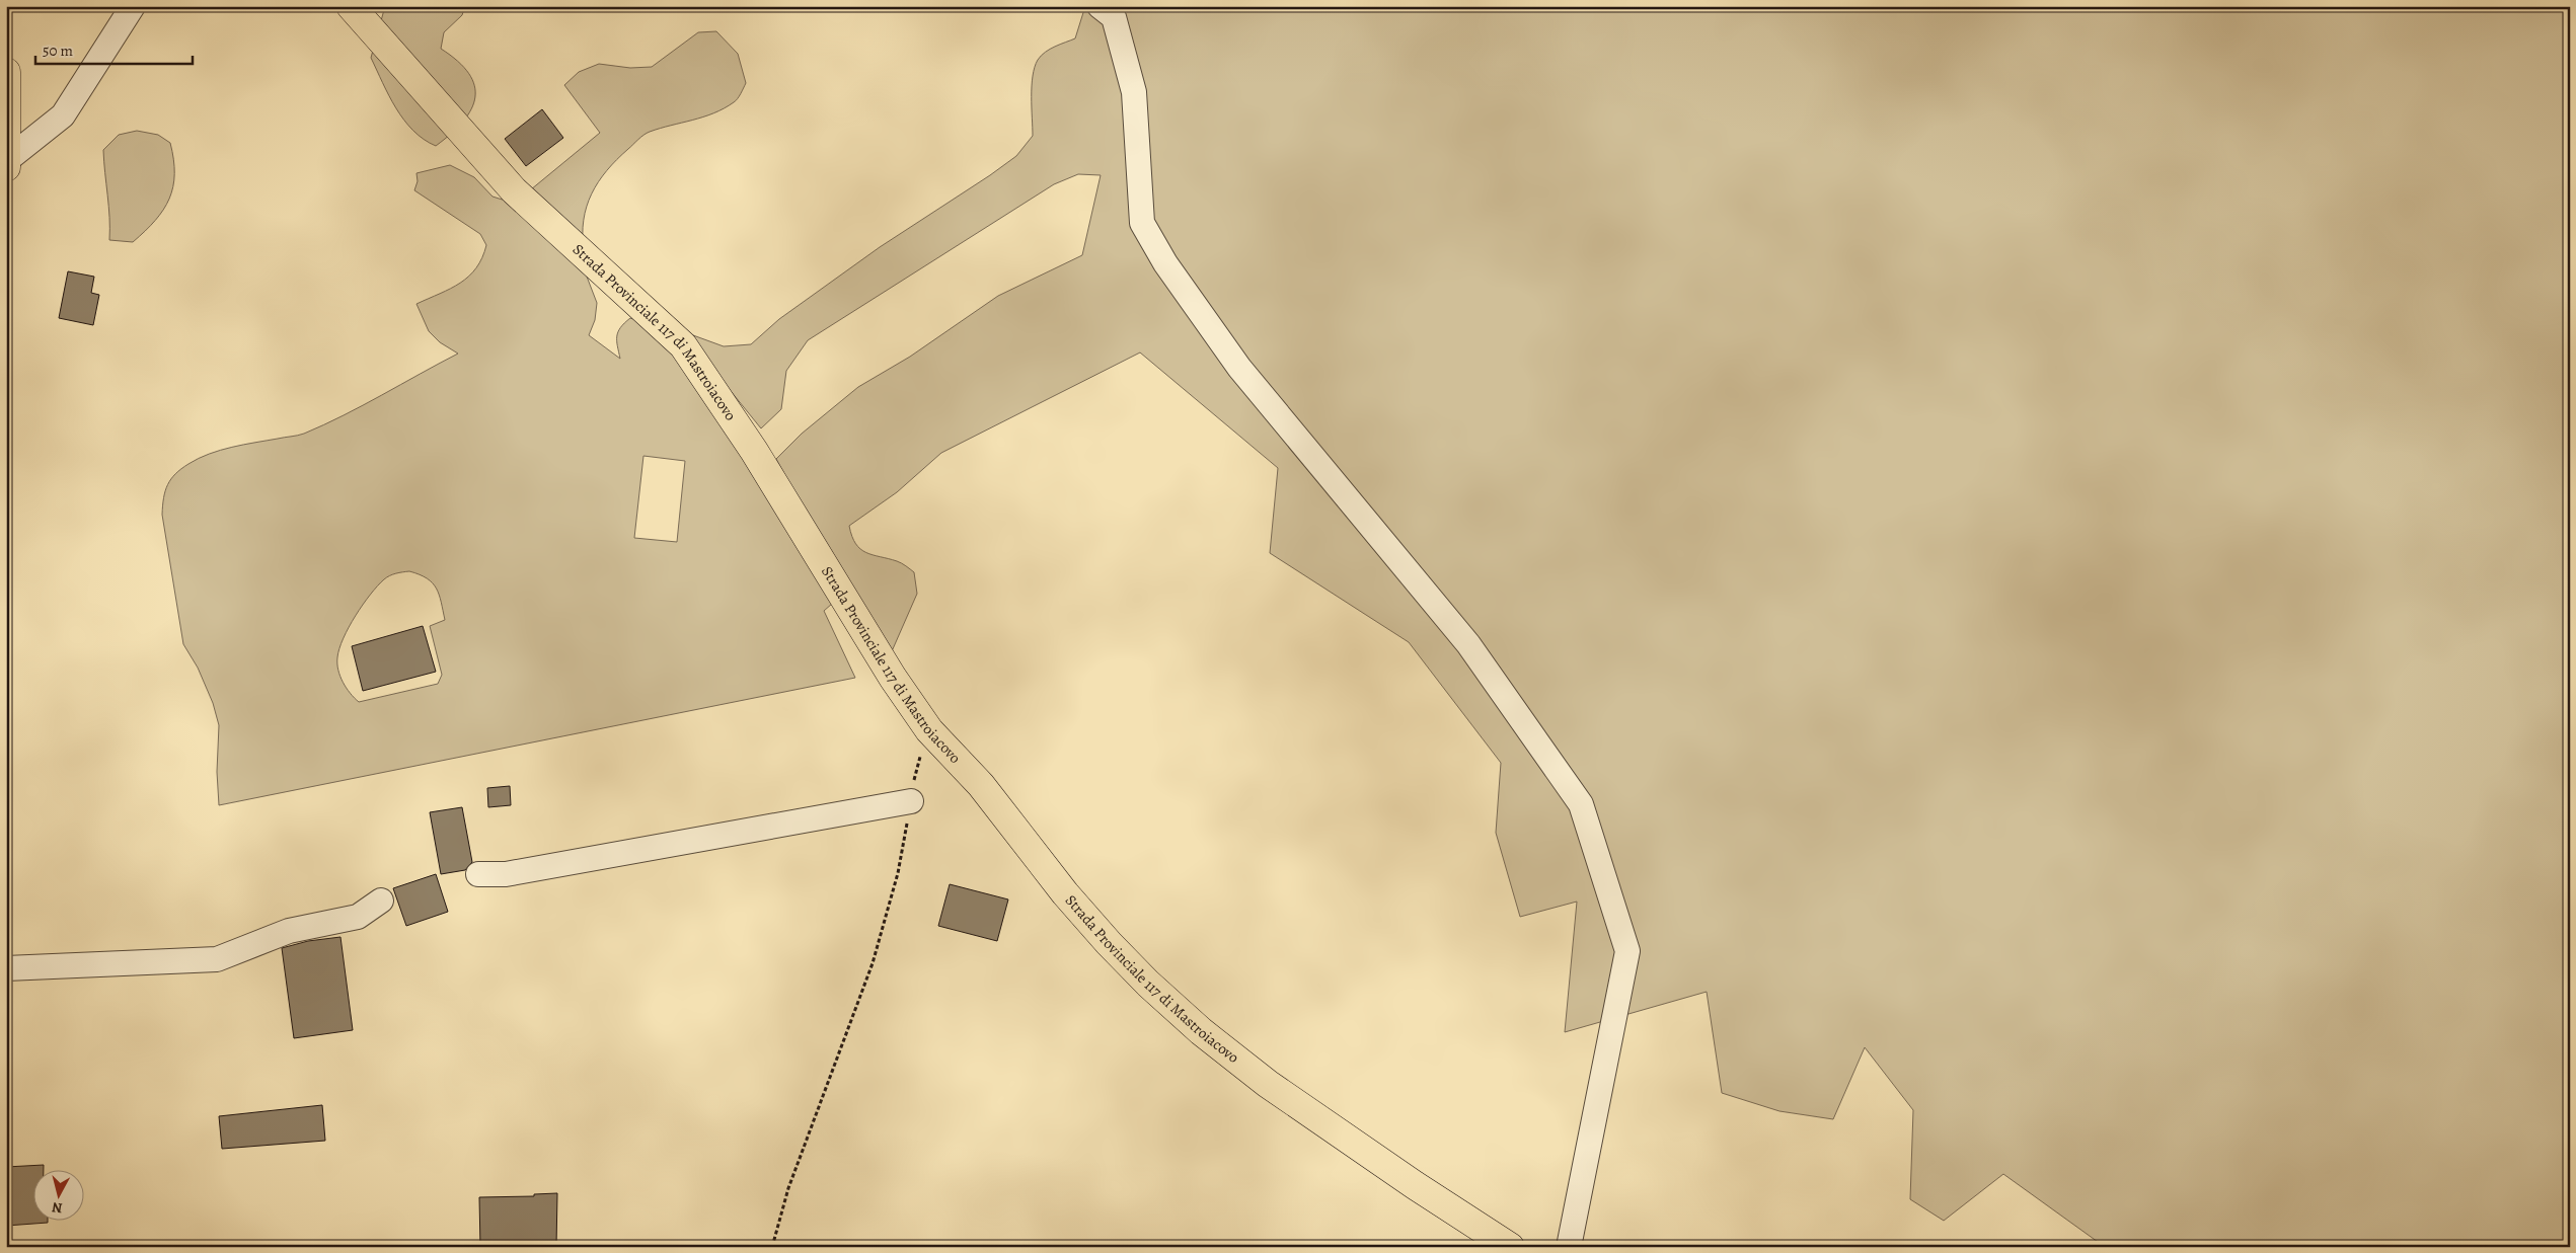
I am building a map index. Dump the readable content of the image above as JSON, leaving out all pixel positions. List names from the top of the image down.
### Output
{
  "streets": {
    "main road": ["Strada Provinciale 117 di Mastroiacovo"]
  },
  "scale_bar": "50 m",
  "north": "bottom"
}
